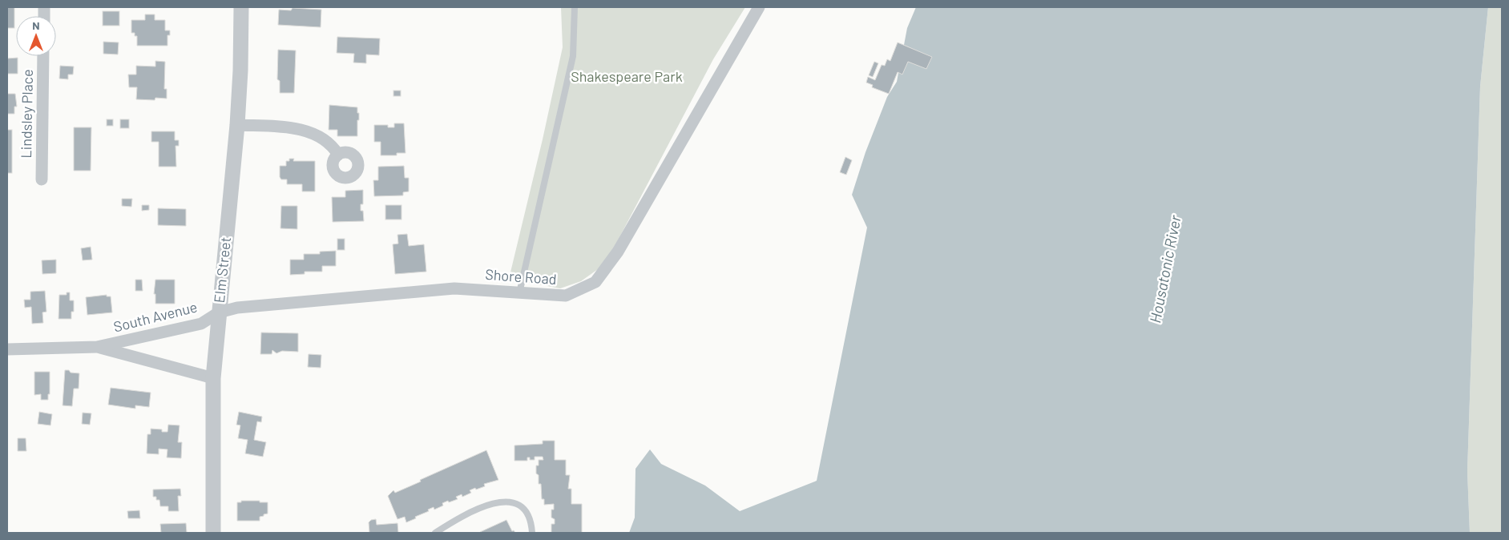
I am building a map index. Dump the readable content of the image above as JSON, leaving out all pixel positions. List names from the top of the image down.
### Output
{
  "streets": {
    "street": [
      "Lindsley Place",
      "Elm Street",
      "Shore Road",
      "South Avenue"
    ]
  },
  "crossings": [
    ["Elm Street", "Shore Road"],
    ["Elm Street", "South Avenue"],
    ["Shore Road", "South Avenue"]
  ],
  "water": ["Housatonic River"],
  "parks": ["Shakespeare Park"],
  "north": "top"
}
